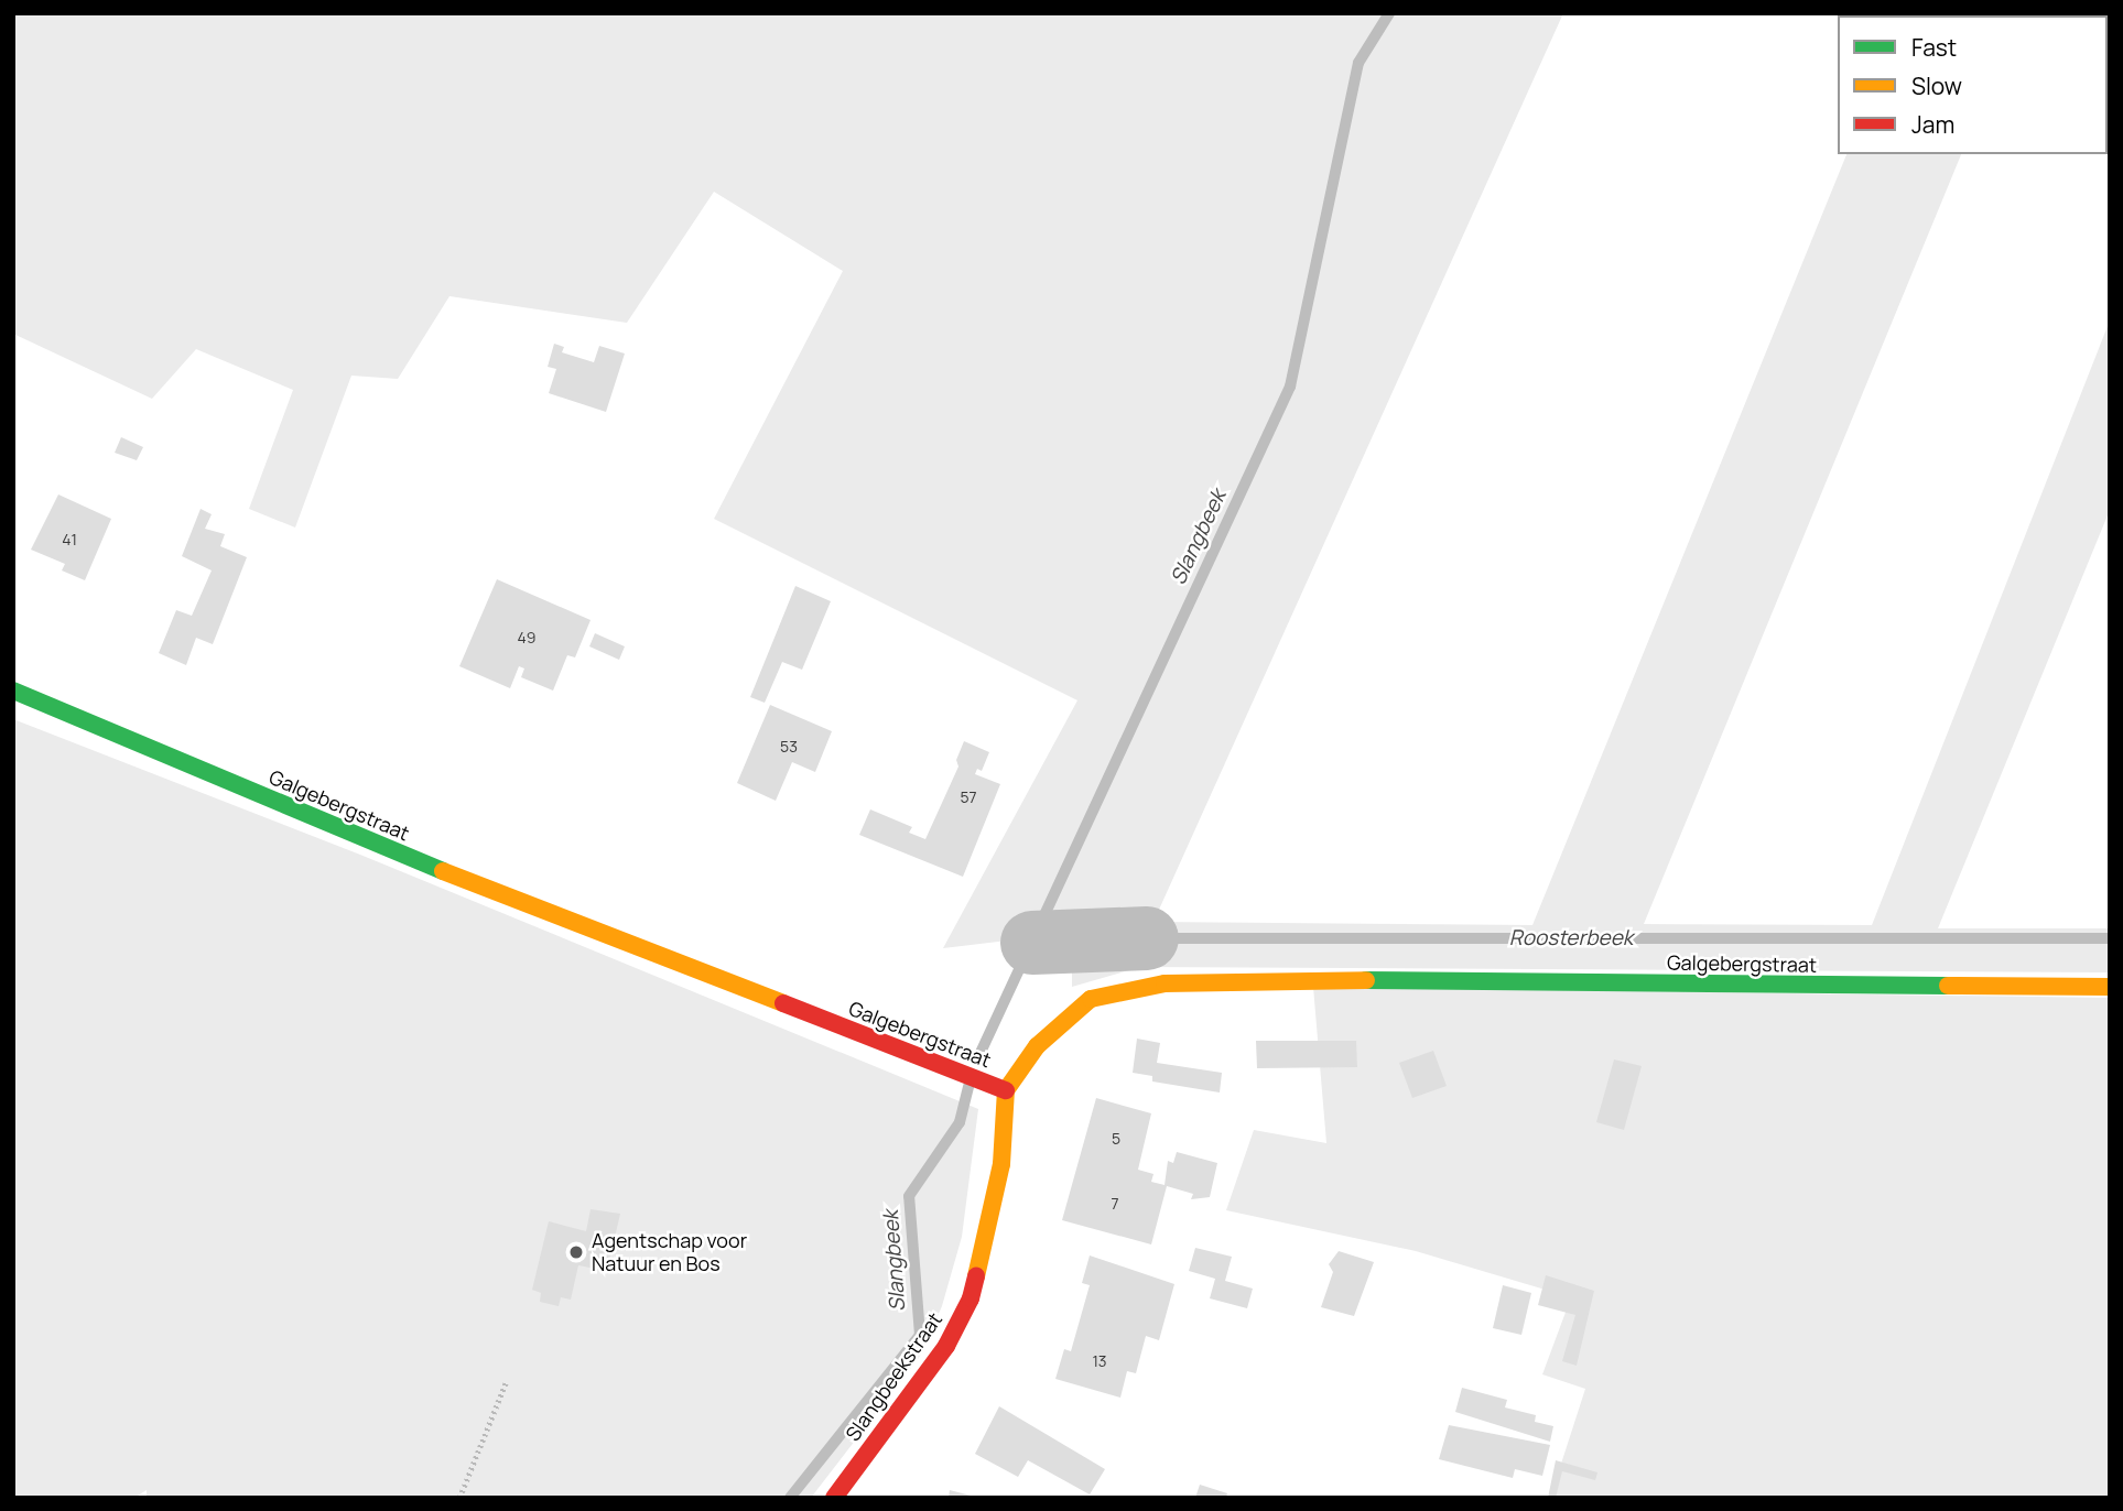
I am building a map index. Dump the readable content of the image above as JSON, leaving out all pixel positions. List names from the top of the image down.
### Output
{
  "streets": {
    "street": ["Galgebergstraat", "Slangbeekstraat"]
  },
  "crossings": [
    ["Galgebergstraat", "Slangbeekstraat"]
  ],
  "water": ["Slangbeek", "Roosterbeek"],
  "places": ["Agentschap voor Natuur en Bos"],
  "house_numbers": [
    "41",
    "49",
    "53",
    "57",
    "5",
    "7",
    "13"
  ],
  "legend": ["Fast", "Slow", "Jam"]
}
